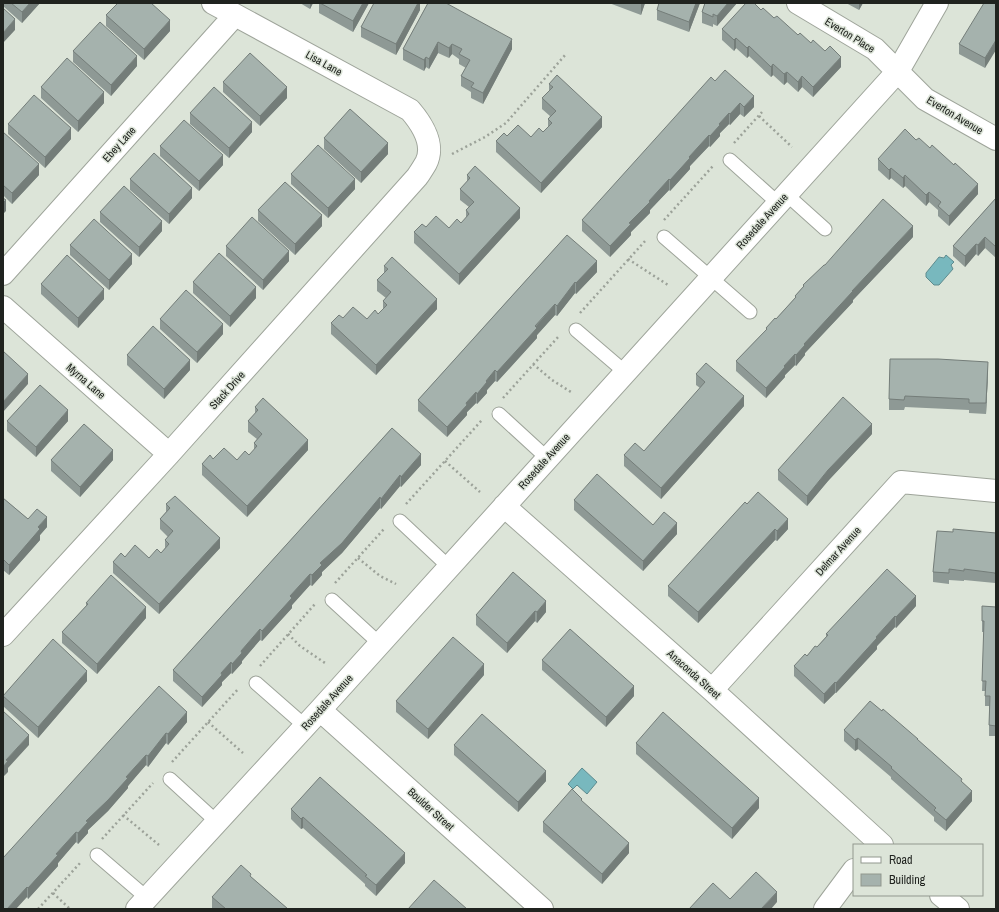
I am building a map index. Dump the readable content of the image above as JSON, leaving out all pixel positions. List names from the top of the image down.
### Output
{
  "streets": {
    "street": [
      "Everton Place",
      "Lisa Lane",
      "Everton Avenue",
      "Ebey Lane",
      "Rosedale Avenue",
      "Myrna Lane",
      "Stack Drive",
      "Delmar Avenue",
      "Anaconda Street",
      "Boulder Street"
    ]
  },
  "crossings": [
    ["Everton Place", "Everton Avenue"],
    ["Everton Place", "Rosedale Avenue"],
    ["Lisa Lane", "Ebey Lane"],
    ["Lisa Lane", "Stack Drive"],
    ["Everton Avenue", "Rosedale Avenue"],
    ["Rosedale Avenue", "Anaconda Street"],
    ["Rosedale Avenue", "Boulder Street"],
    ["Myrna Lane", "Stack Drive"],
    ["Delmar Avenue", "Anaconda Street"]
  ],
  "legend": ["Road", "Building"]
}
